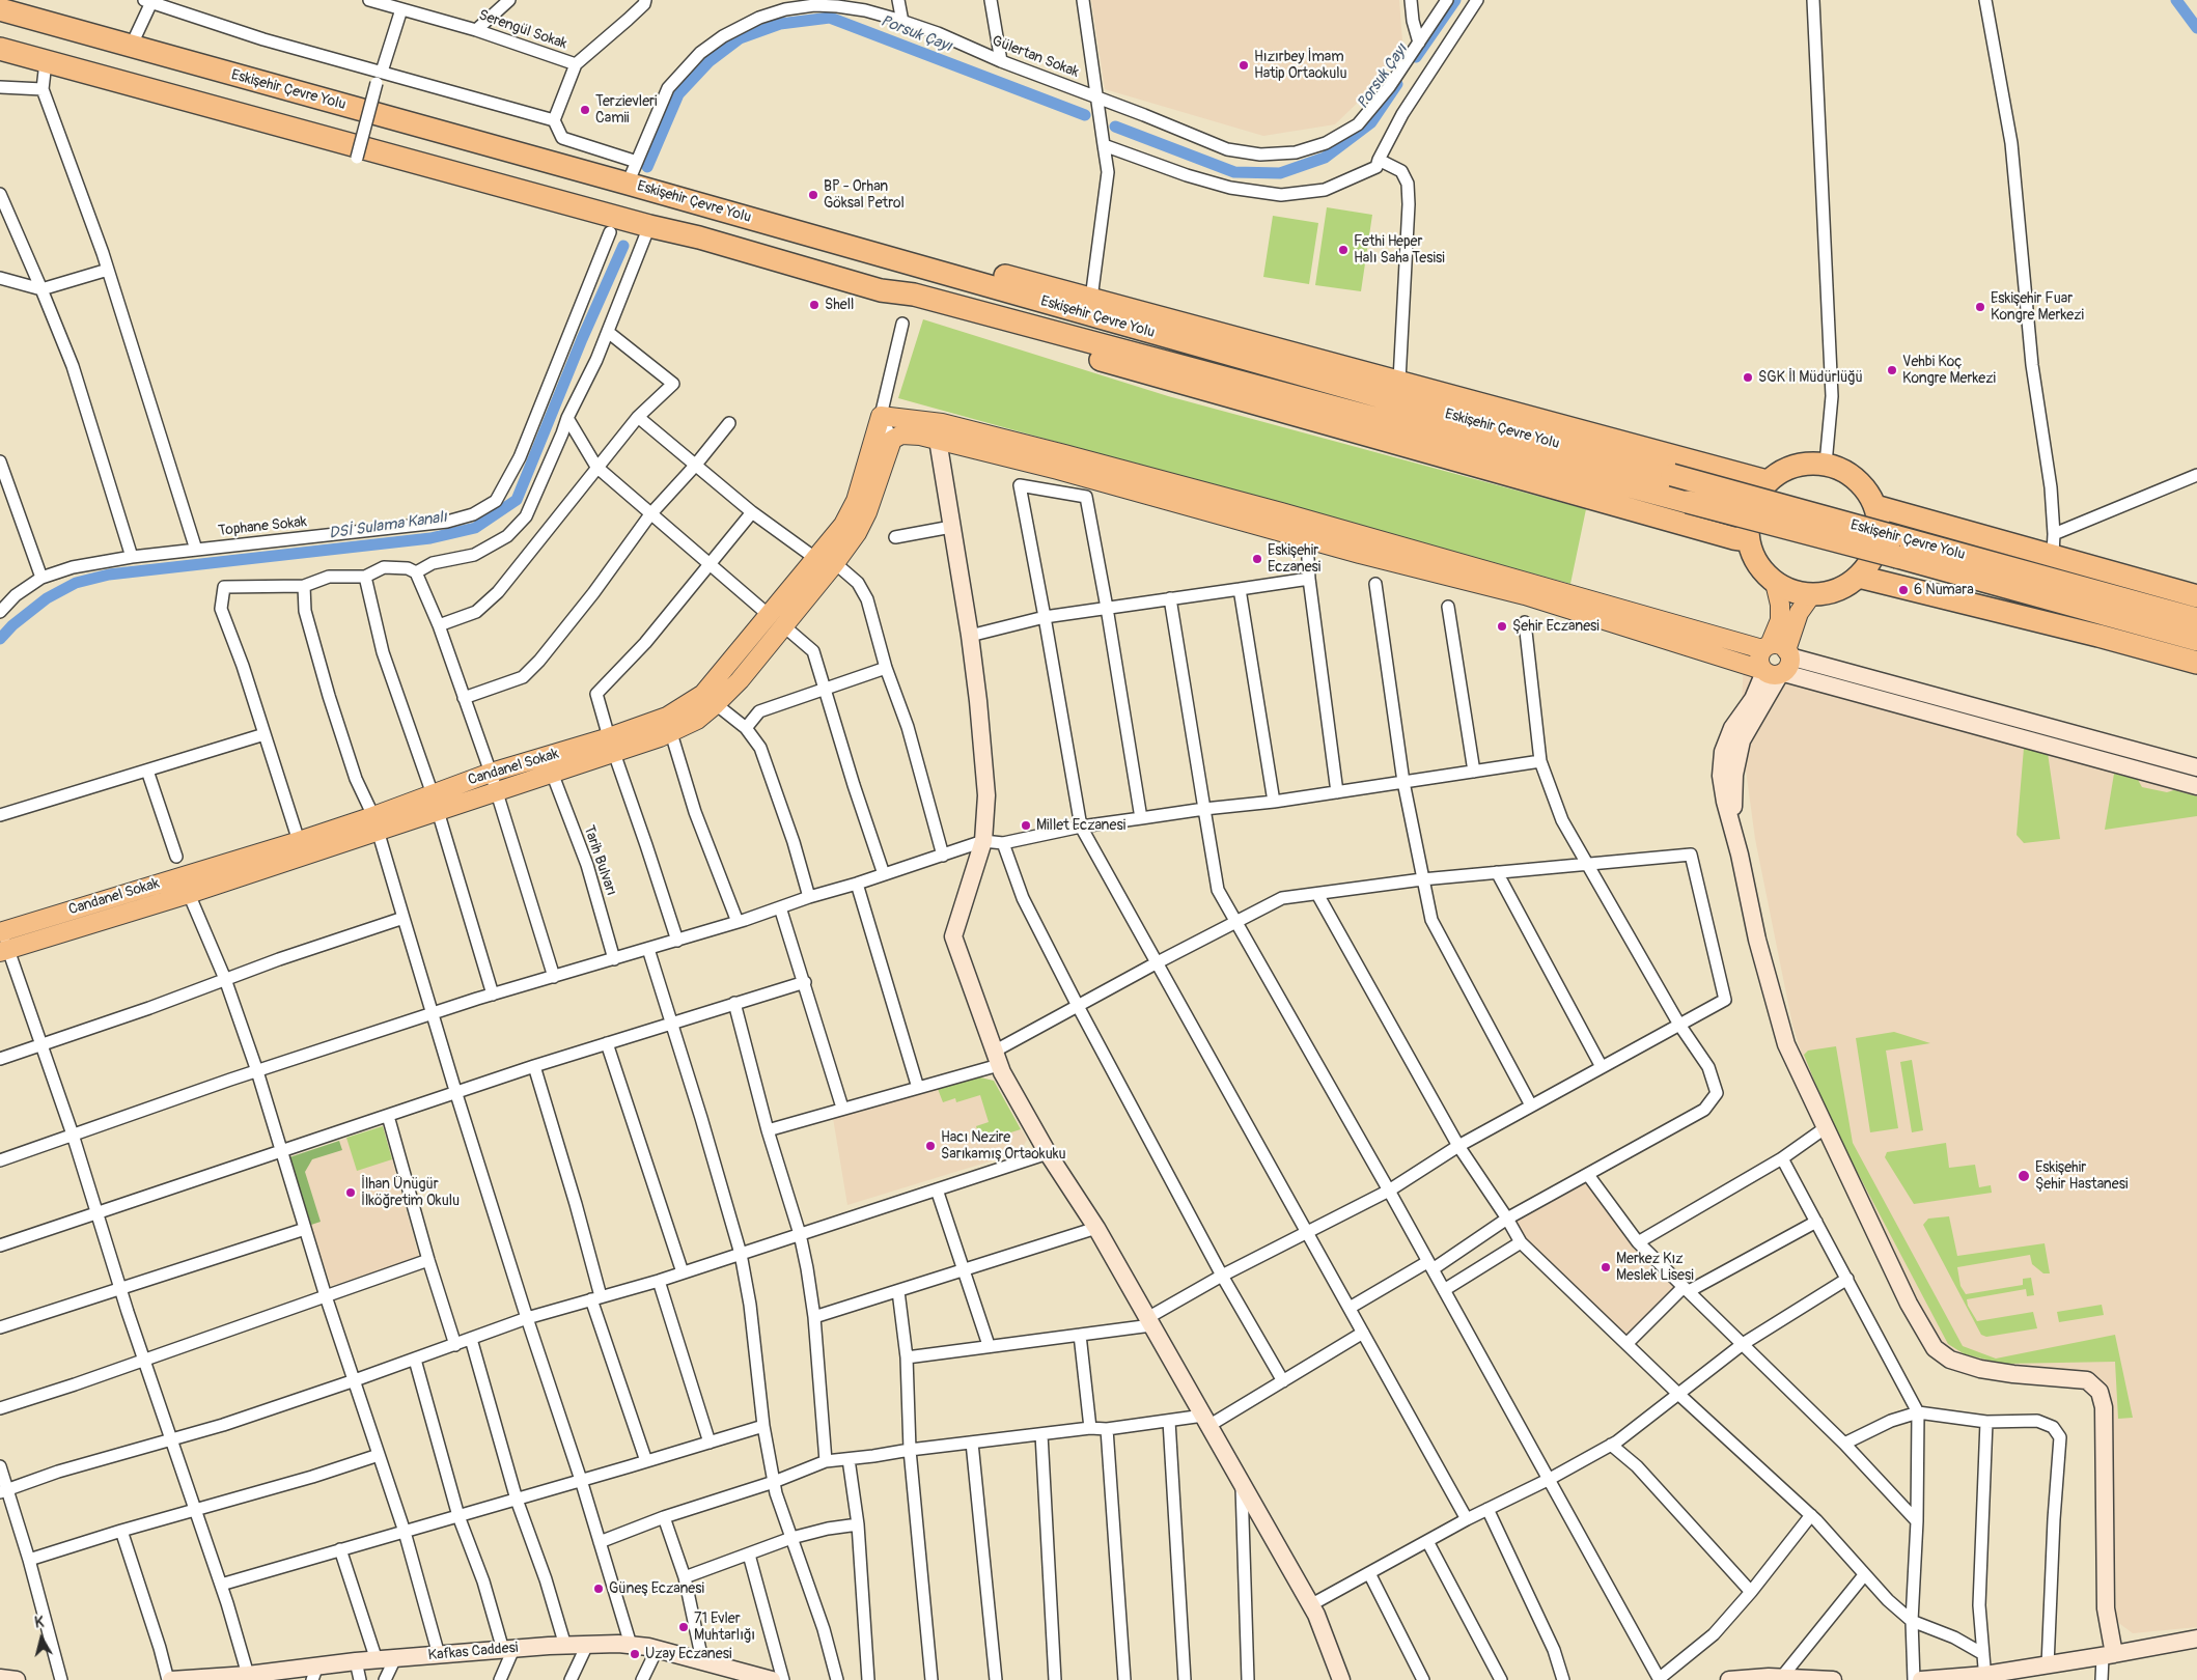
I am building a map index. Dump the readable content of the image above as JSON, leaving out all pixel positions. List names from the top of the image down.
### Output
{
  "streets": {
    "highway": ["Eskişehir Çevre Yolu"],
    "main road": ["Candanel Sokak"],
    "street": [
      "Serengül Sokak",
      "Gülertan Sokak",
      "Tophane Sokak",
      "Tarih Bulvarı",
      "Kafkas Caddesi"
    ]
  },
  "crossings": [
    ["Gülertan Sokak", "Eskişehir Çevre Yolu"]
  ],
  "water": ["Porsuk Çayı", "DSİ Sulama Kanalı"],
  "places": [
    "Hızırbey İmam Hatip Ortaokulu",
    "Terzievleri Camii",
    "BP - Orhan Göksal Petrol",
    "Fethi Heper Halı Saha Tesisi",
    "Shell",
    "Eskişehir Fuar Kongre Merkezi",
    "Vehbi Koç Kongre Merkezi",
    "SGK İl Müdürlüğü",
    "Eskişehir Eczanesi",
    "6 Numara",
    "Şehir Eczanesi",
    "Millet Eczanesi",
    "Hacı Nezire Sarıkamış Ortaokuku",
    "Eskişehir Şehir Hastanesi",
    "İlhan Ünügür İlköğretim Okulu",
    "Merkez Kız Meslek Lisesi",
    "Güneş Eczanesi",
    "71 Evler Muhtarlığı",
    "Uzay Eczanesi"
  ],
  "north": "top"
}
